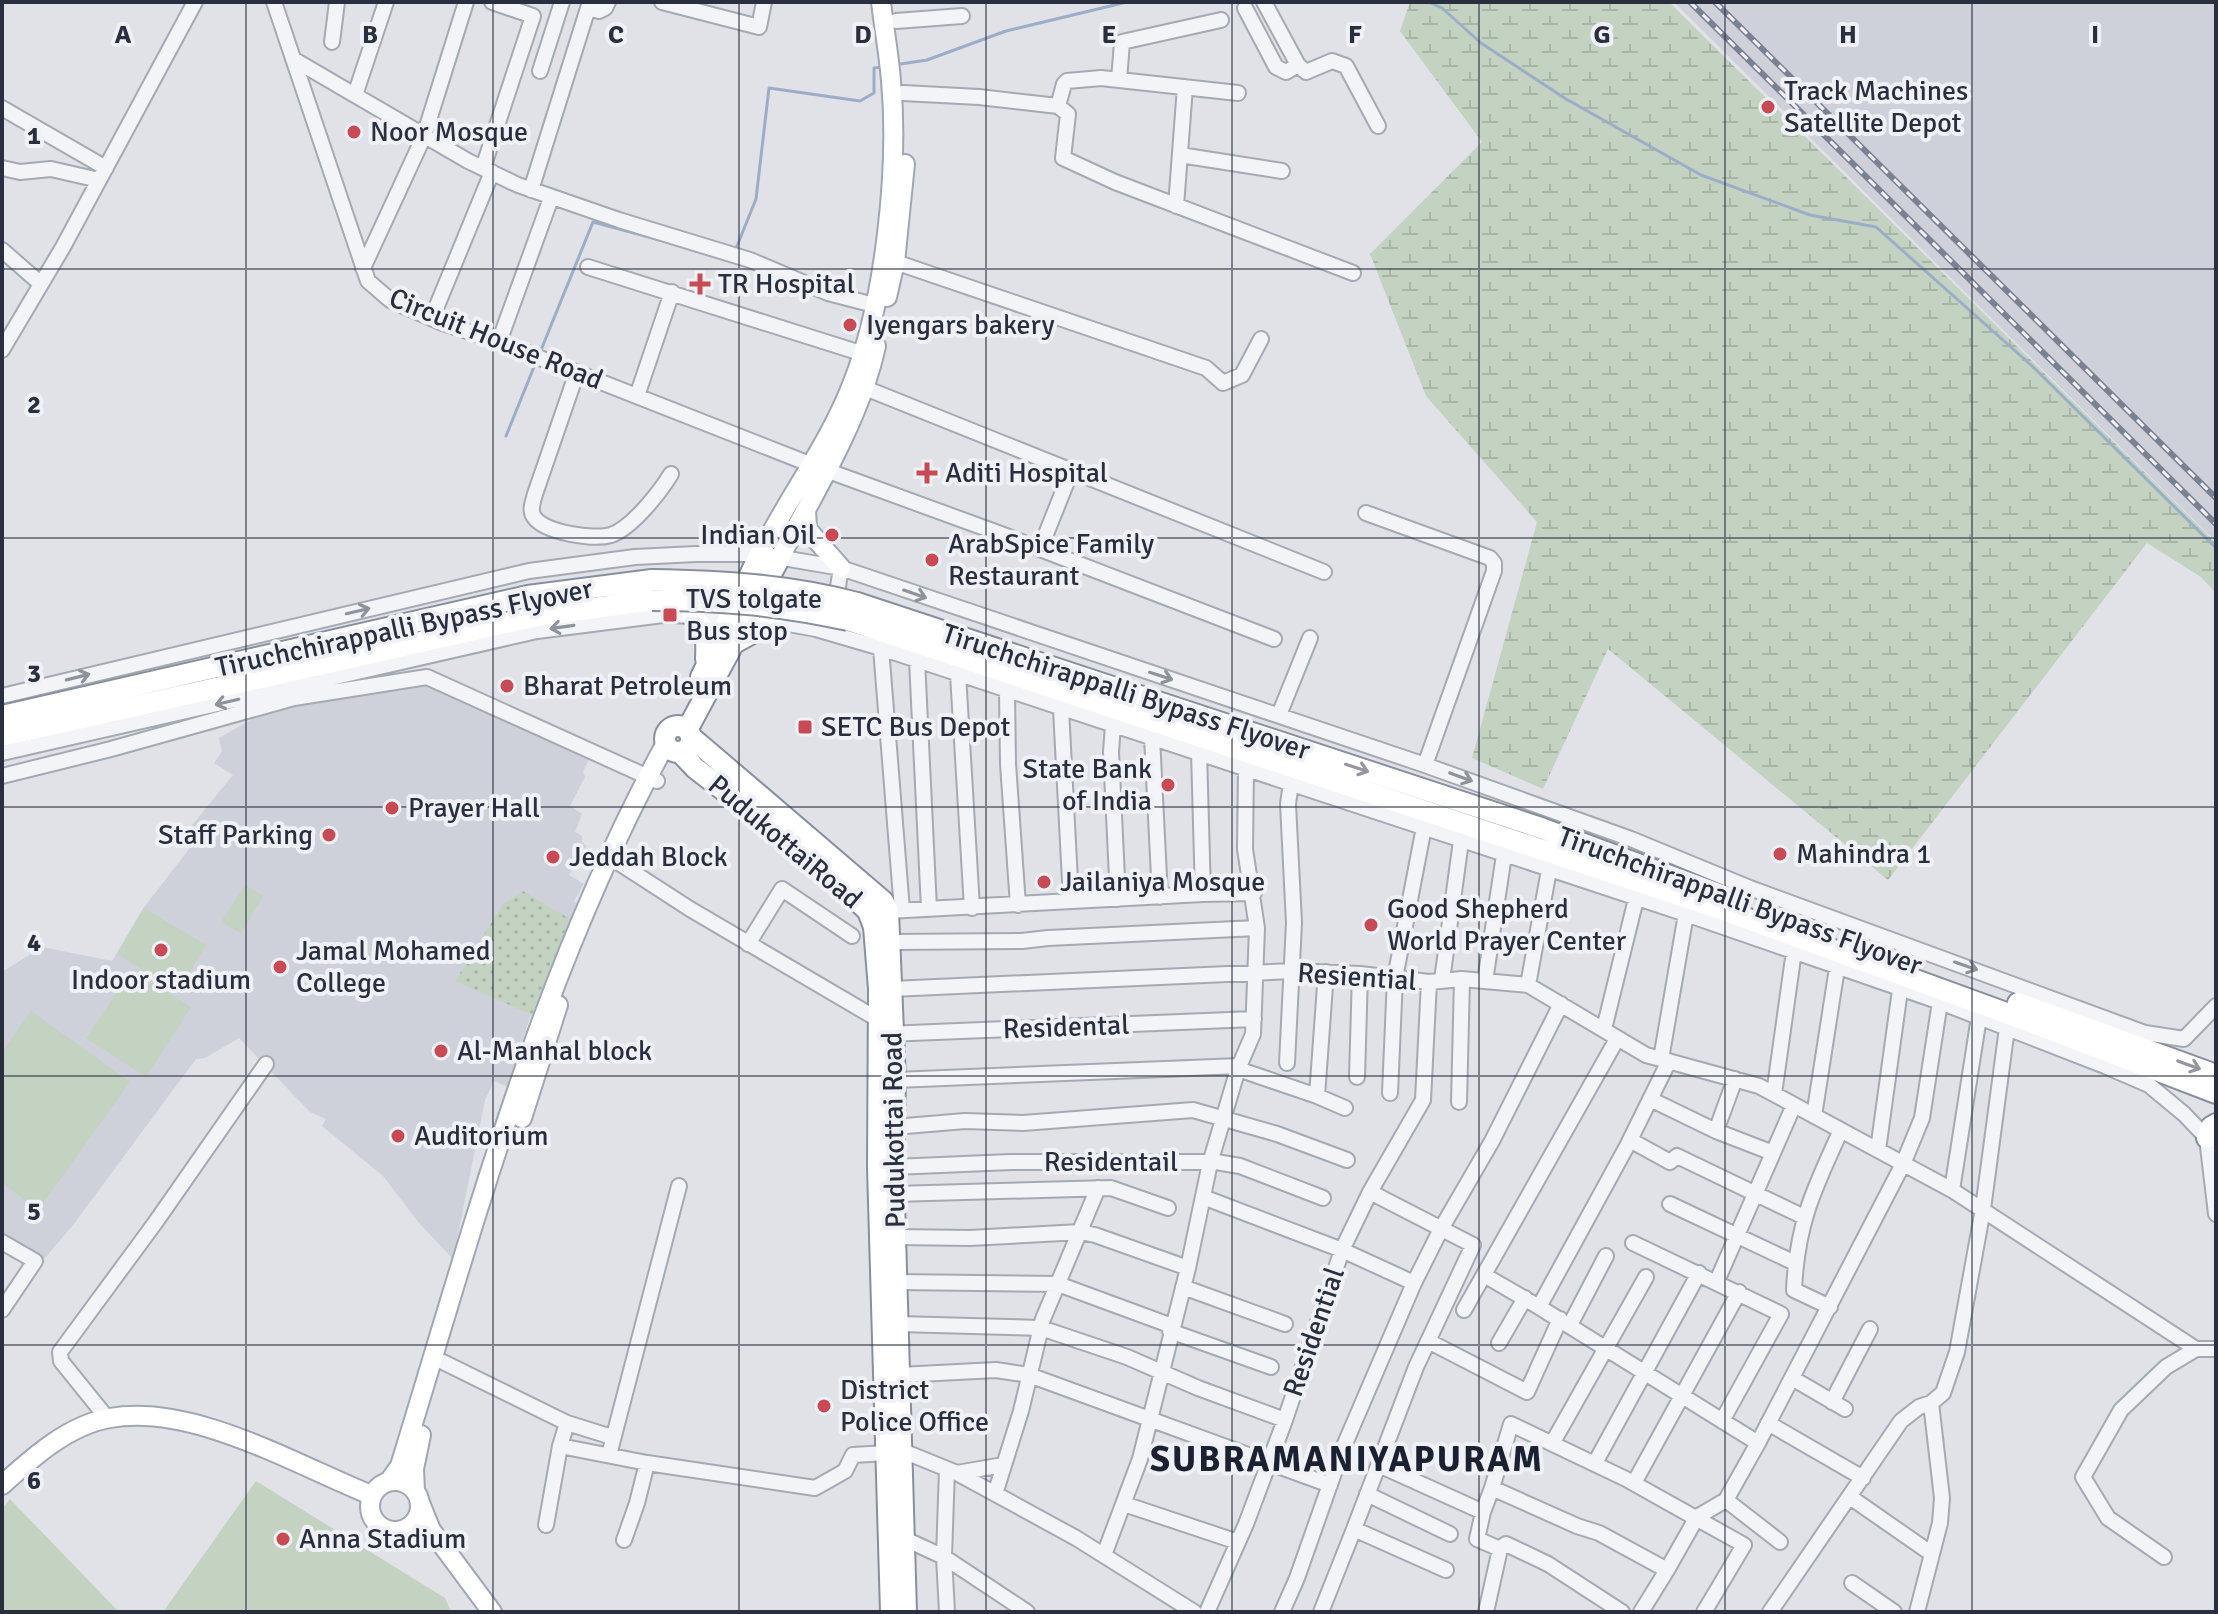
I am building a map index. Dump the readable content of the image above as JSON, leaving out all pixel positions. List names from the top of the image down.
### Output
{
  "streets": {
    "highway": ["Tiruchchirappalli Bypass Flyover", "PudukottaiRoad", "Pudukottai Road"],
    "street": [
      "Circuit House Road",
      "Resiential",
      "Residental",
      "Residentail",
      "Residential"
    ]
  },
  "crossings": [
    ["PudukottaiRoad", "Residental"],
    ["PudukottaiRoad", "Pudukottai Road"],
    ["Resiential", "Pudukottai Road"],
    ["Resiential", "Residential"],
    ["Residental", "Pudukottai Road"],
    ["Pudukottai Road", "Residentail"],
    ["Pudukottai Road", "Residential"]
  ],
  "districts": ["SUBRAMANIYAPURAM"],
  "places": {
    "other": [
      "Track Machines Satellite Depot",
      "Noor Mosque",
      "Iyengars bakery",
      "Indian Oil",
      "ArabSpice Family Restaurant",
      "Bharat Petroleum",
      "State Bank of India",
      "Prayer Hall",
      "Staff Parking",
      "Mahindra 1",
      "Jeddah Block",
      "Jailaniya Mosque",
      "Good Shepherd World Prayer Center",
      "Indoor stadium",
      "Jamal Mohamed College",
      "Al-Manhal block",
      "Auditorium",
      "District Police Office",
      "Anna Stadium"
    ],
    "health": ["TR Hospital", "Aditi Hospital"],
    "transit": ["TVS tolgate Bus stop", "SETC Bus Depot"]
  },
  "grid": {
    "columns": [
      "A",
      "B",
      "C",
      "D",
      "E",
      "F",
      "G",
      "H",
      "I"
    ],
    "rows": [
      "1",
      "2",
      "3",
      "4",
      "5",
      "6"
    ]
  }
}
